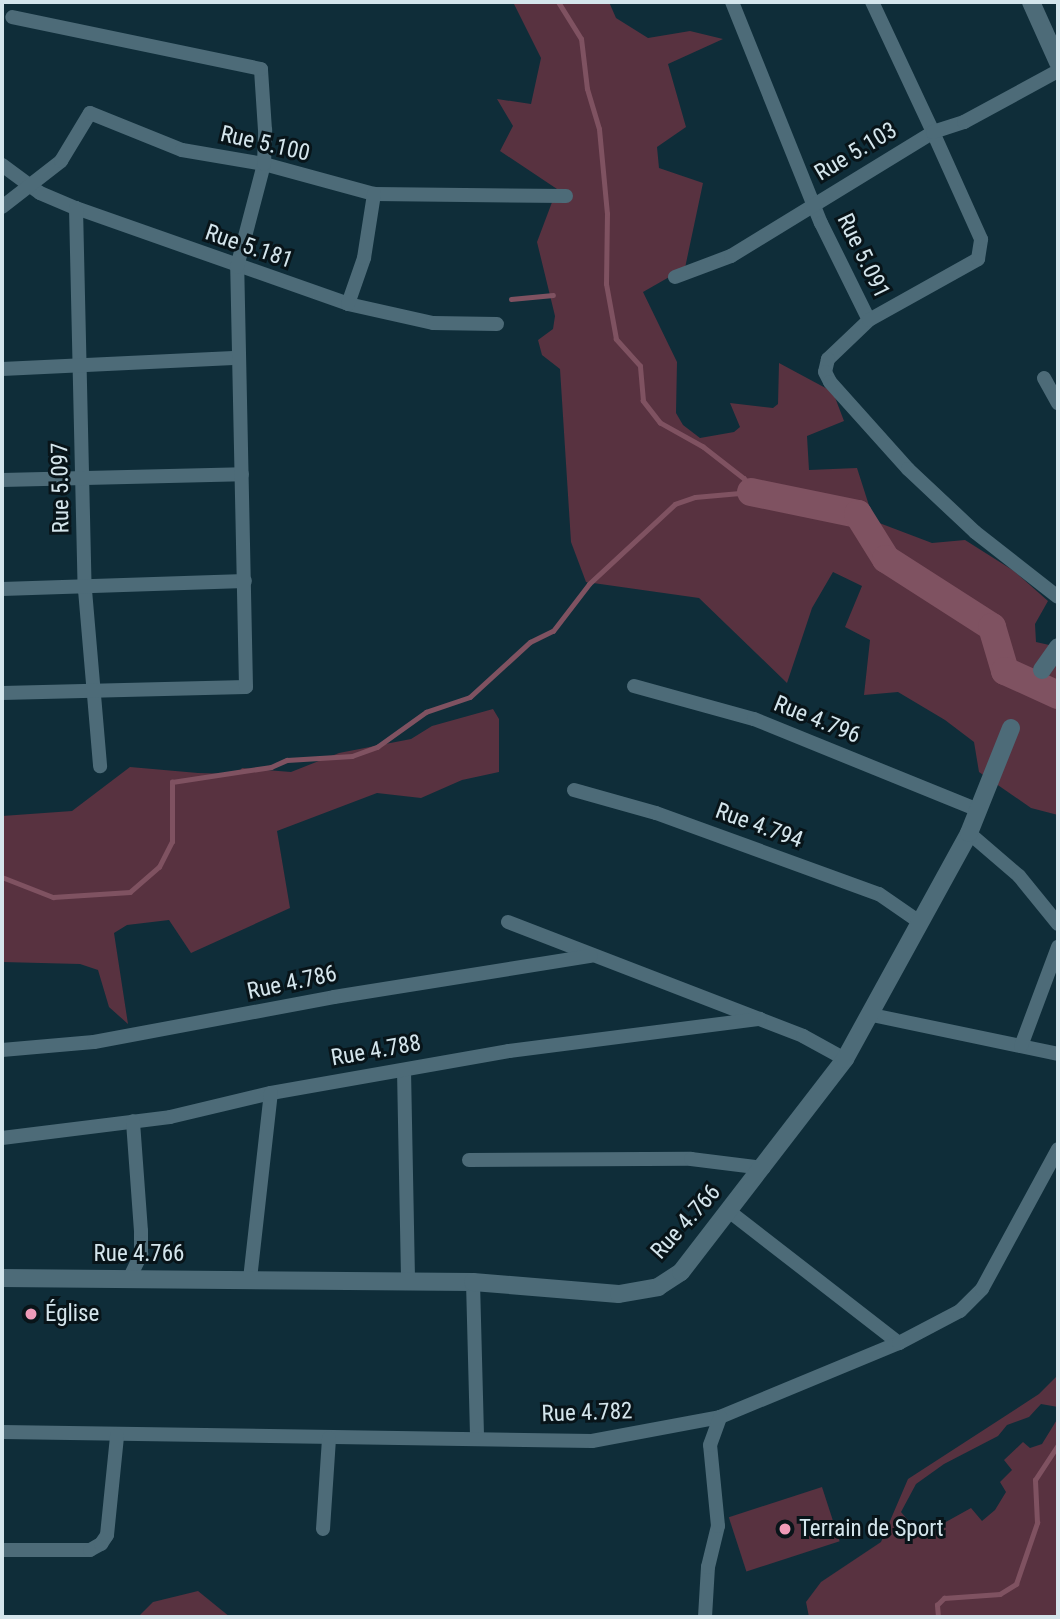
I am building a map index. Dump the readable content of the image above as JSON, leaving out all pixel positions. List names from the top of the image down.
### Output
{
  "streets": {
    "street": [
      "Rue 5.100",
      "Rue 5.103",
      "Rue 5.181",
      "Rue 5.091",
      "Rue 5.097",
      "Rue 4.796",
      "Rue 4.794",
      "Rue 4.786",
      "Rue 4.788",
      "Rue 4.766",
      "Rue 4.782"
    ]
  },
  "crossings": [
    ["Rue 5.100", "Rue 5.181"],
    ["Rue 5.103", "Rue 5.091"],
    ["Rue 5.181", "Rue 5.097"],
    ["Rue 4.796", "Rue 4.766"],
    ["Rue 4.794", "Rue 4.766"]
  ],
  "places": ["Église", "Terrain de Sport"]
}
